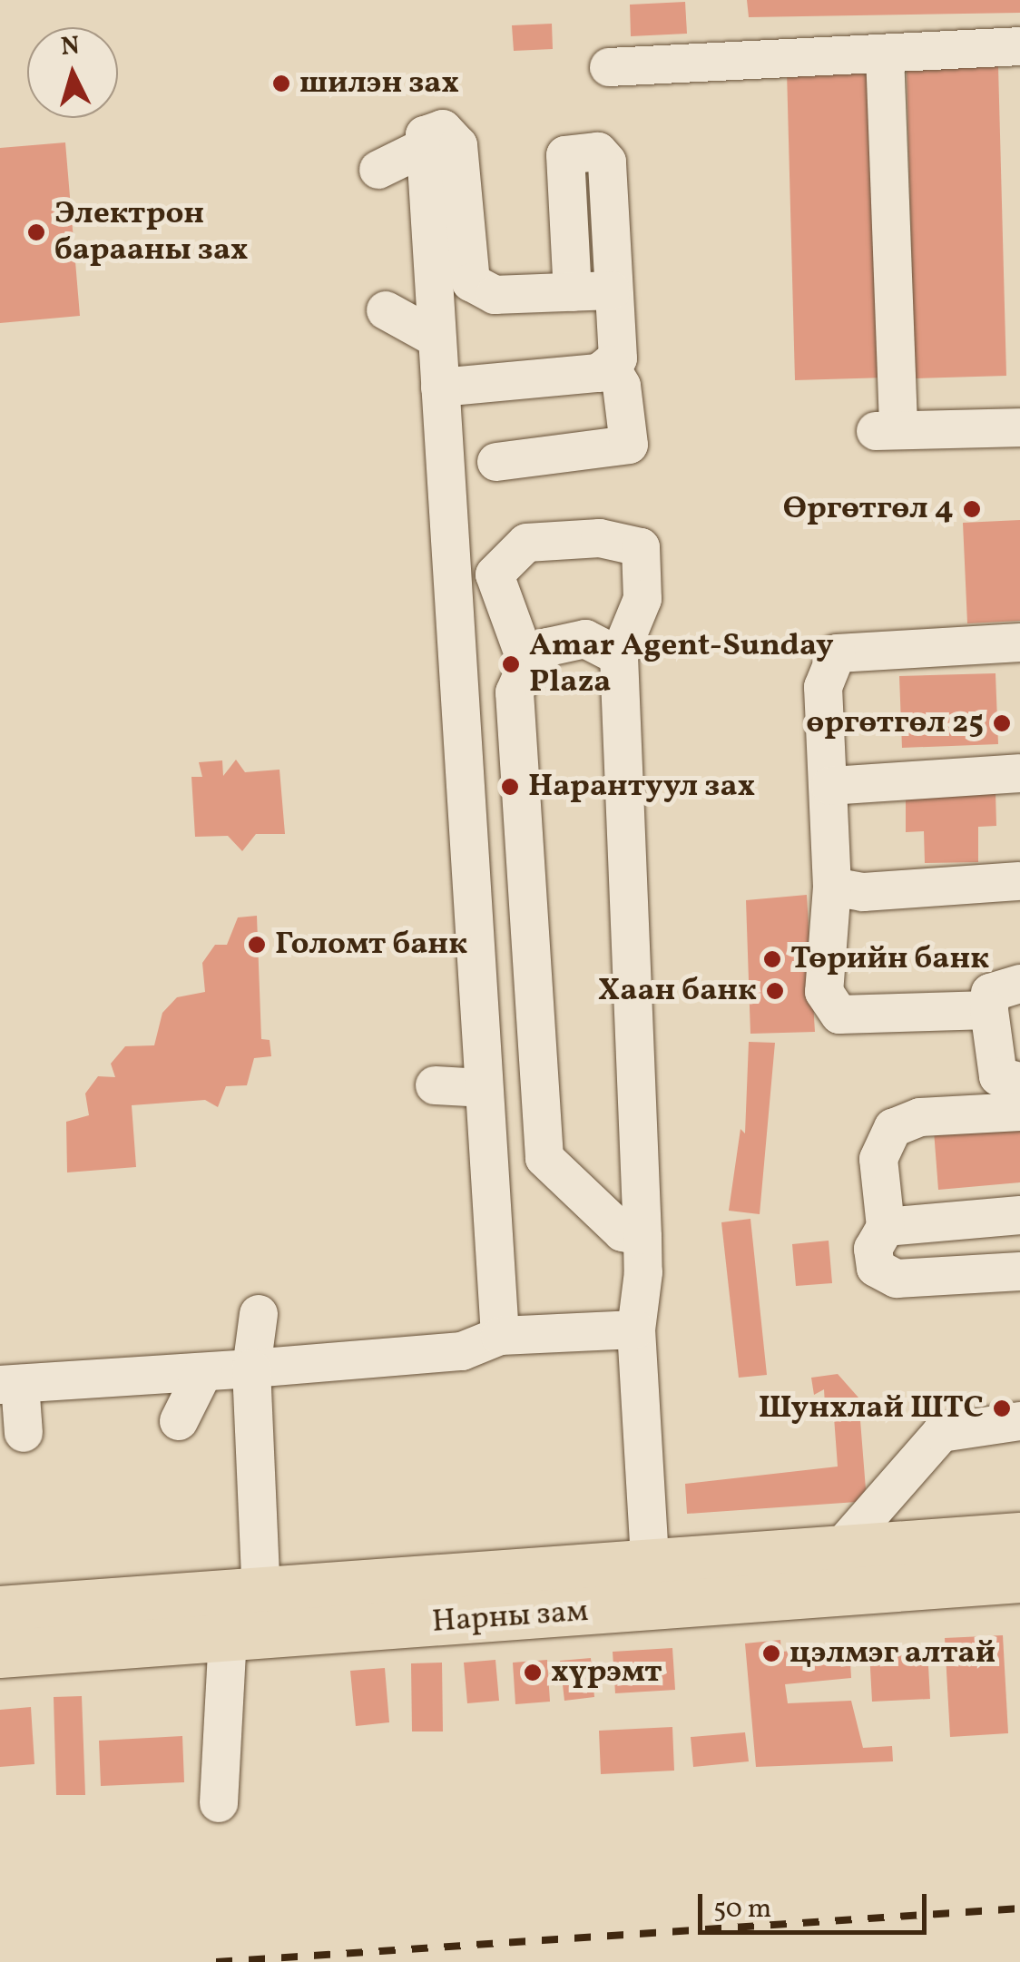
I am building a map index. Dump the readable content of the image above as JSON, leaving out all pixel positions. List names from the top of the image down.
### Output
{
  "streets": {
    "main road": ["Нарны зам"]
  },
  "places": [
    "шилэн зах",
    "Электрон барааны зах",
    "Өргөтгөл 4",
    "Amar Agent-Sunday Plaza",
    "өргөтгөл 25",
    "Нарантуул зах",
    "Голомт банк",
    "Төрийн банк",
    "Хаан банк",
    "Шунхлай ШТС",
    "цэлмэг алтай",
    "хүрэмт"
  ],
  "scale_bar": "50 m",
  "north": "top"
}
